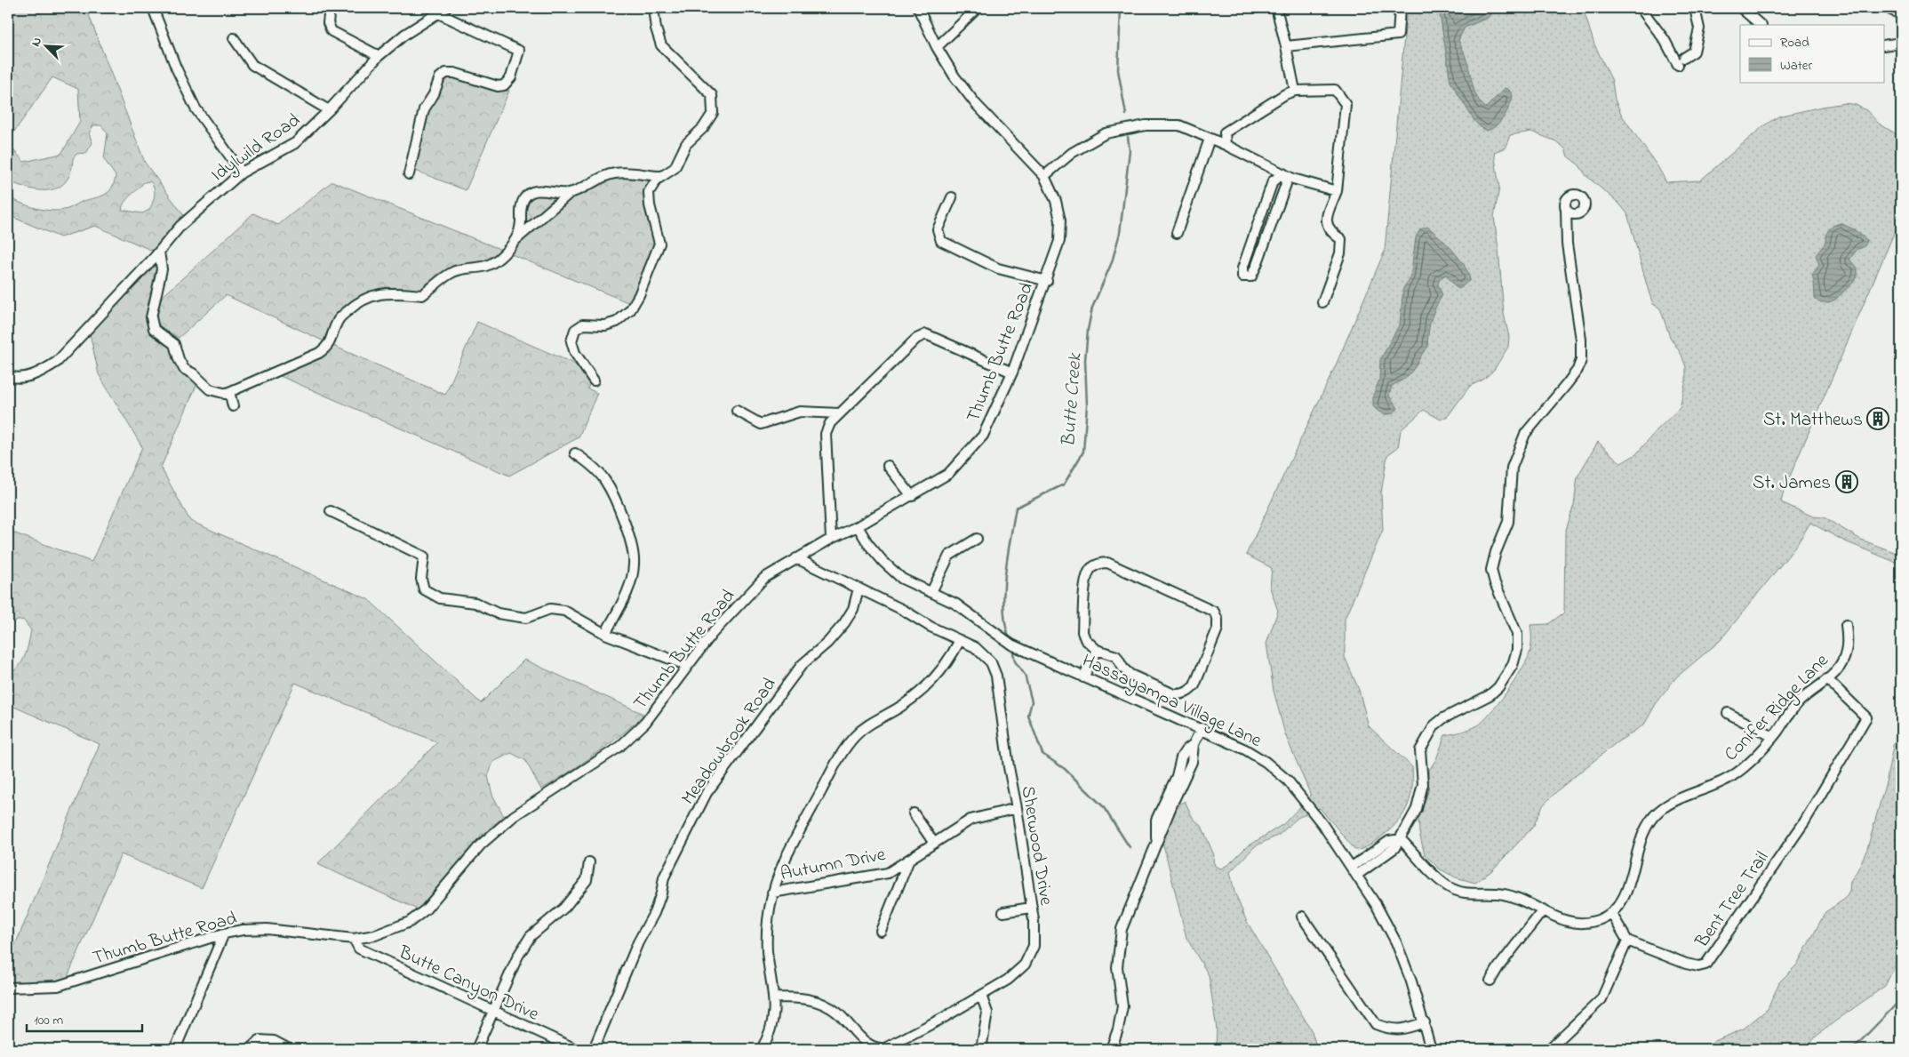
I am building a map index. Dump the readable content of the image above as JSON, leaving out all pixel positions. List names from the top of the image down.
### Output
{
  "streets": {
    "street": [
      "Idylwild Road",
      "Thumb Butte Road",
      "Hassayampa Village Lane",
      "Conifer Ridge Lane",
      "Meadowbrook Road",
      "Sherwood Drive",
      "Autumn Drive",
      "Bent Tree Trail",
      "Butte Canyon Drive"
    ]
  },
  "crossings": [
    ["Thumb Butte Road", "Hassayampa Village Lane"],
    ["Thumb Butte Road", "Sherwood Drive"],
    ["Thumb Butte Road", "Butte Canyon Drive"],
    ["Conifer Ridge Lane", "Bent Tree Trail"],
    ["Meadowbrook Road", "Sherwood Drive"],
    ["Sherwood Drive", "Autumn Drive"]
  ],
  "water": ["Butte Creek"],
  "places": {
    "building": ["St. Matthews", "St. James"]
  },
  "legend": ["Road", "Water"],
  "scale_bar": "100 m",
  "north": "top left"
}
